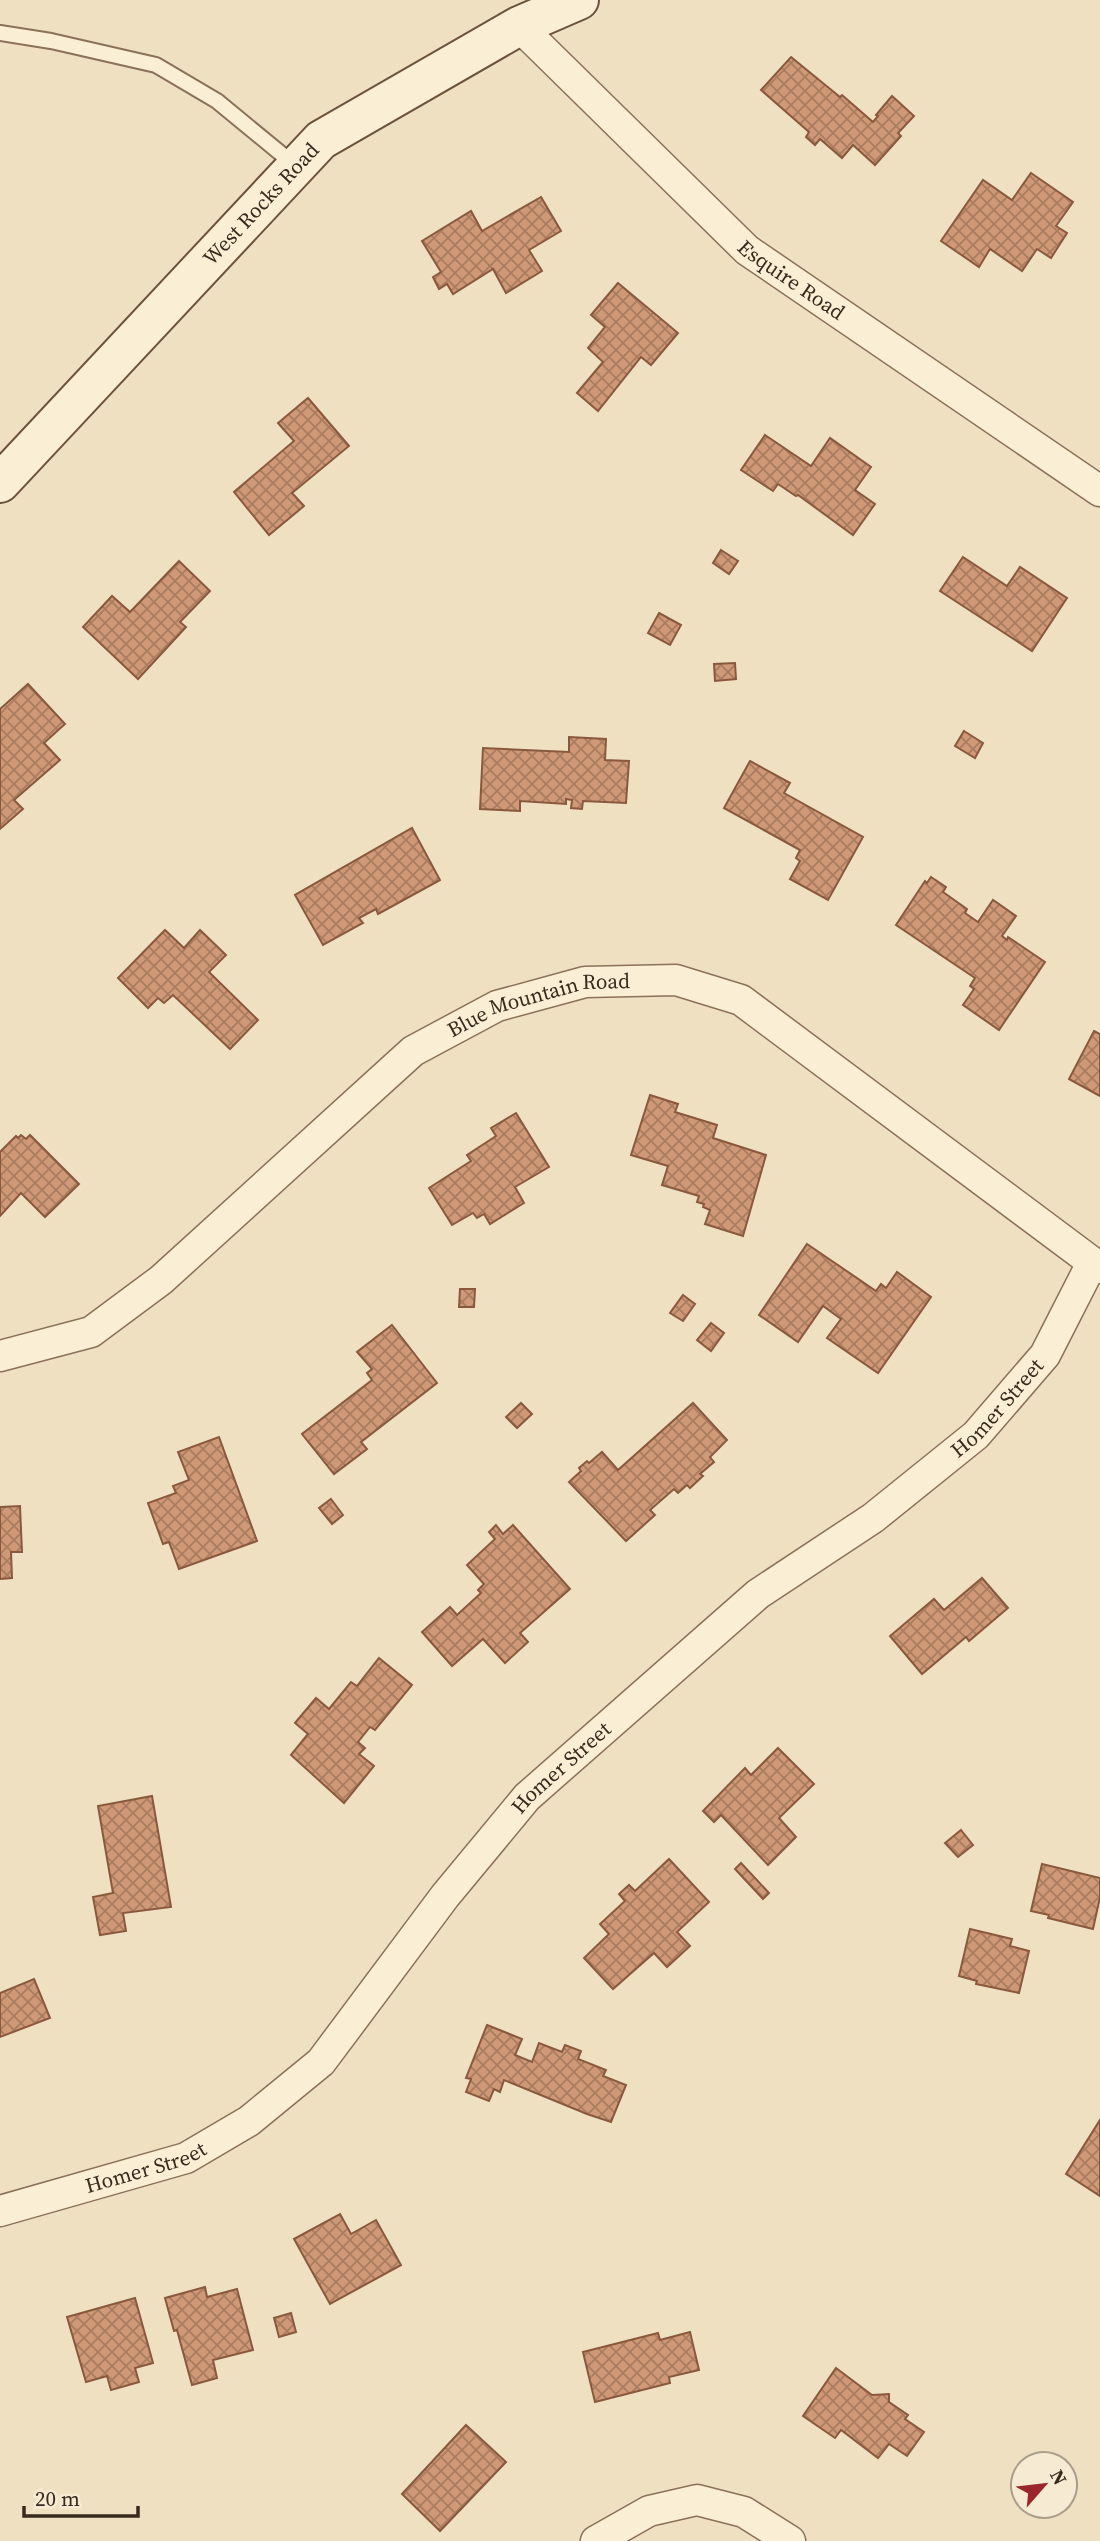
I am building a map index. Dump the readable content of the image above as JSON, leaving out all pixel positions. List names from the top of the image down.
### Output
{
  "streets": {
    "main road": ["West Rocks Road"],
    "street": ["Esquire Road", "Blue Mountain Road", "Homer Street"]
  },
  "crossings": [
    ["West Rocks Road", "Esquire Road"],
    ["Blue Mountain Road", "Homer Street"]
  ],
  "scale_bar": "20 m",
  "north": "top right"
}
